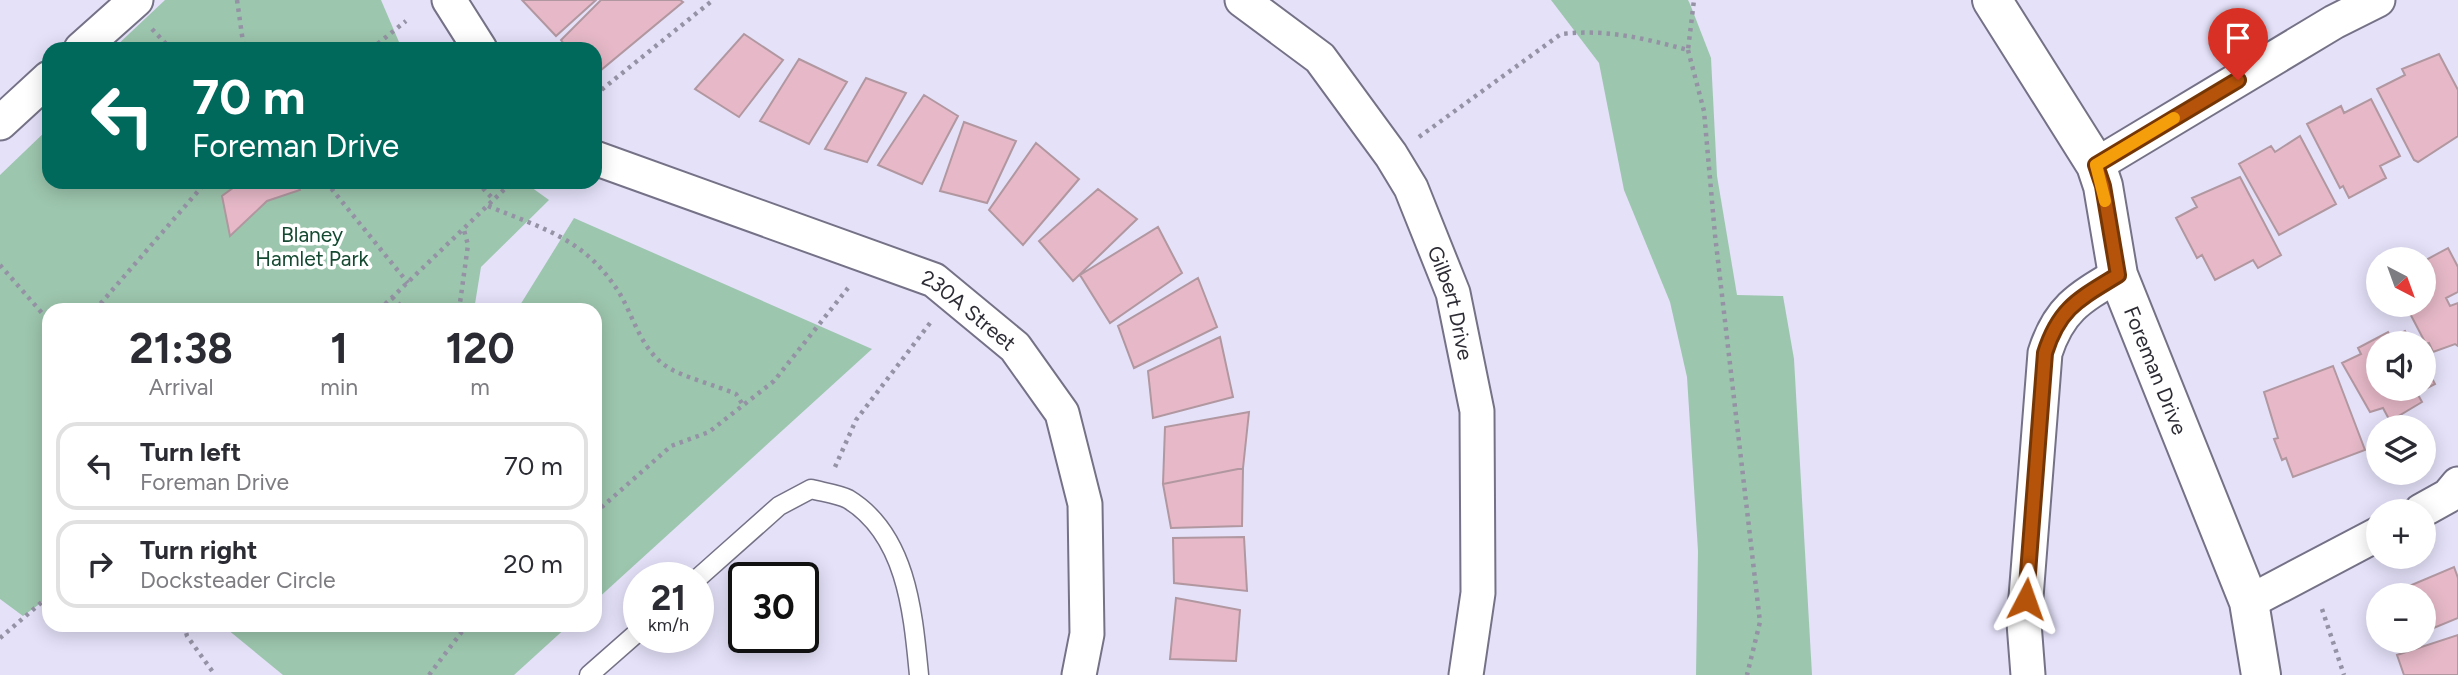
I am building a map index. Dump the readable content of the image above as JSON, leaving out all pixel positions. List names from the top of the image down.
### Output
{
  "streets": {
    "street": ["Gilbert Drive", "230A Street", "Foreman Drive"]
  },
  "parks": ["Blaney Hamlet Park"],
  "north": "bottom right",
  "page": {
    "turn": ["70 m", "Foreman Drive"],
    "map_buttons": ["+", "−"],
    "eta": [
      "21:38",
      "Arrival",
      "1",
      "min",
      "120",
      "m"
    ],
    "list": [
      {
        "name": "Turn left",
        "note": "Foreman Drive",
        "value": "70 m"
      },
      {
        "name": "Turn right",
        "note": "Docksteader Circle",
        "value": "20 m"
      }
    ],
    "speed": "21 km/h",
    "limit": "30"
  }
}
